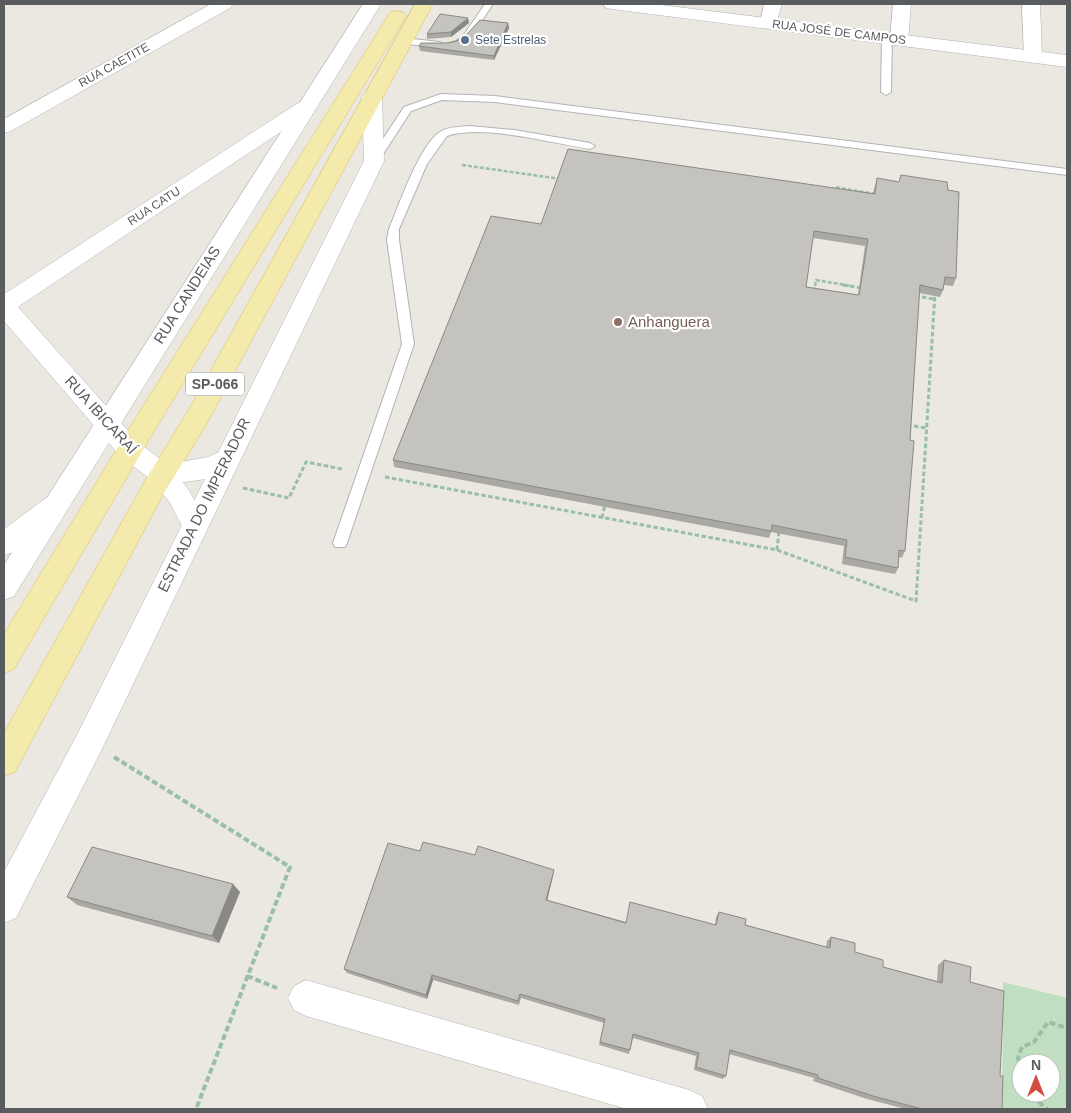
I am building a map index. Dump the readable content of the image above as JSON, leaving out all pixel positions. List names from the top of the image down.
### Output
{
  "streets": {
    "main road": ["SP-066"],
    "street": [
      "RUA JOSÉ DE CAMPOS",
      "RUA CAETITE",
      "RUA CATU",
      "RUA CANDEIAS",
      "RUA IBICARAÍ",
      "ESTRADA DO IMPERADOR"
    ]
  },
  "crossings": [
    ["RUA CATU", "RUA CANDEIAS"],
    ["RUA CATU", "RUA IBICARAÍ"],
    ["RUA CANDEIAS", "RUA IBICARAÍ"],
    ["SP-066", "RUA IBICARAÍ"],
    ["SP-066", "ESTRADA DO IMPERADOR"],
    ["RUA IBICARAÍ", "ESTRADA DO IMPERADOR"]
  ],
  "places": ["Sete Estrelas", "Anhanguera"],
  "north": "top"
}
